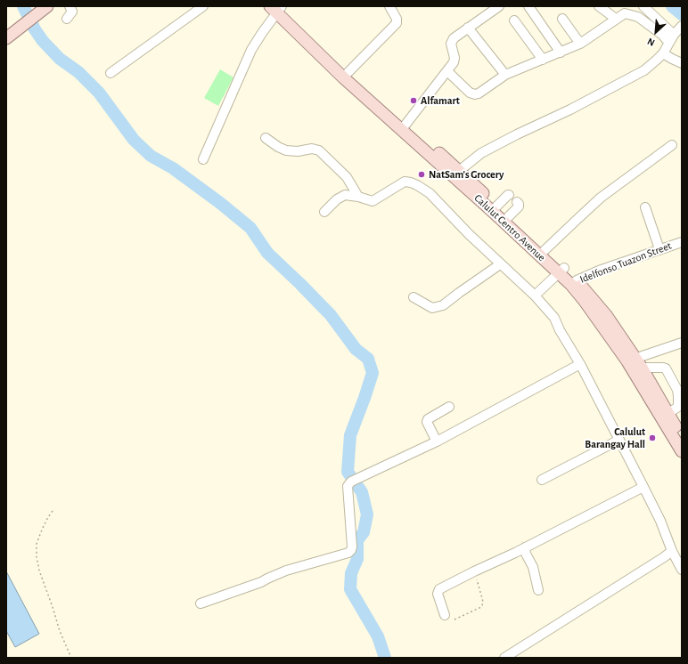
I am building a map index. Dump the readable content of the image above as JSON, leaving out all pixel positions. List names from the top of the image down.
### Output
{
  "streets": {
    "main road": ["Calulut Centro Avenue"],
    "street": ["Idelfonso Tuazon Street"]
  },
  "crossings": [
    ["Calulut Centro Avenue", "Idelfonso Tuazon Street"]
  ],
  "places": ["Alfamart", "NatSam's Grocery", "Calulut Barangay Hall"],
  "north": "bottom left"
}
